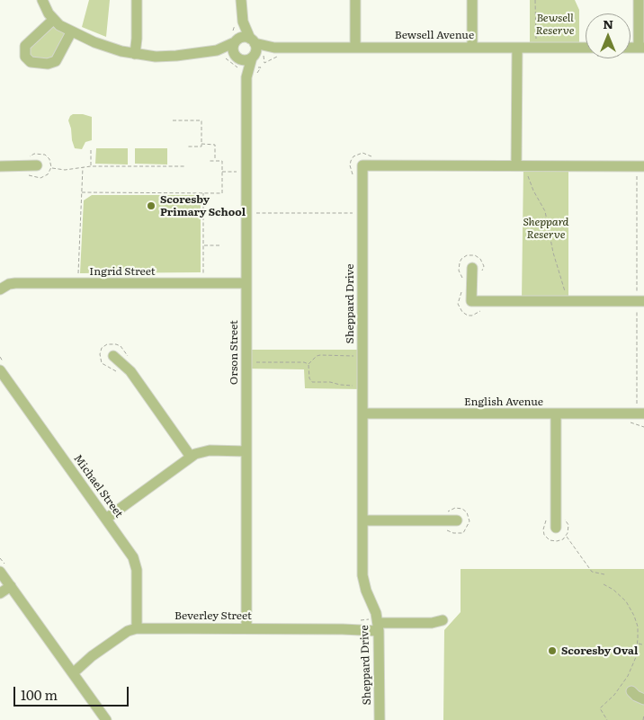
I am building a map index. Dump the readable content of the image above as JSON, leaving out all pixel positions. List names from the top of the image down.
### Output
{
  "streets": {
    "street": [
      "Bewsell Avenue",
      "Ingrid Street",
      "Sheppard Drive",
      "Orson Street",
      "English Avenue",
      "Michael Street",
      "Beverley Street"
    ]
  },
  "crossings": [
    ["Bewsell Avenue", "Orson Street"],
    ["Ingrid Street", "Orson Street"],
    ["Sheppard Drive", "English Avenue"],
    ["Sheppard Drive", "Beverley Street"],
    ["Orson Street", "Beverley Street"],
    ["Michael Street", "Beverley Street"]
  ],
  "parks": ["Bewsell Reserve", "Sheppard Reserve"],
  "places": ["Scoresby Primary School", "Scoresby Oval"],
  "scale_bar": "100 m",
  "north": "top"
}
